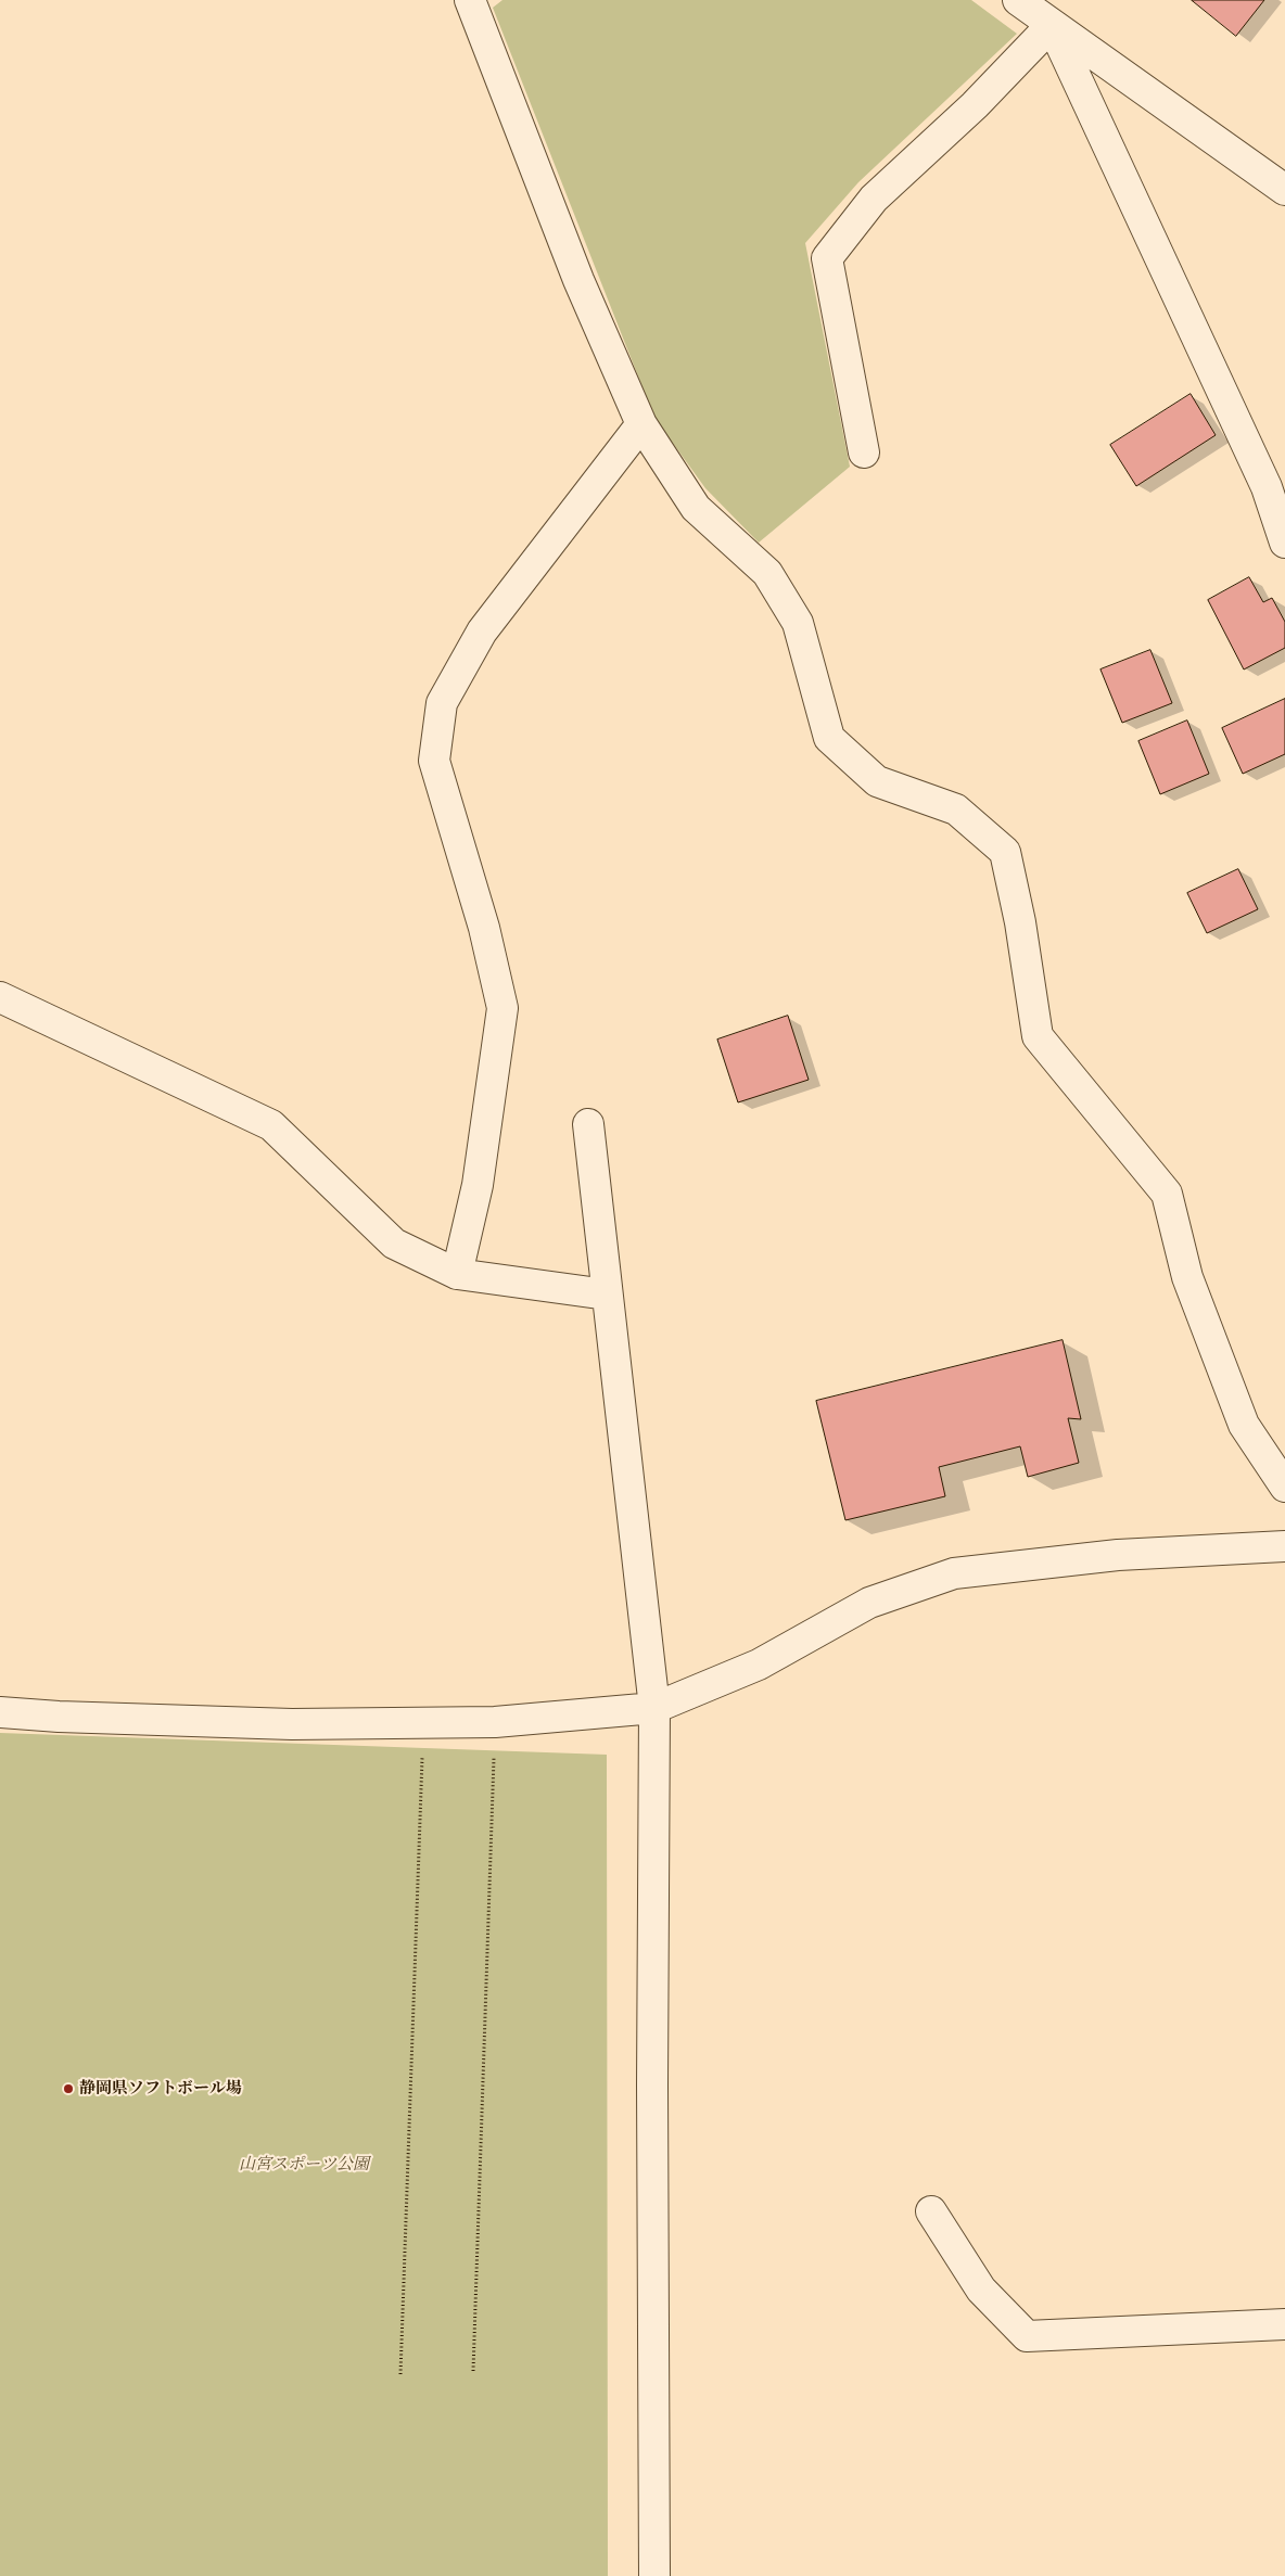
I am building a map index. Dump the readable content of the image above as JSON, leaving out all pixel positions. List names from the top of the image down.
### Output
{
  "parks": ["山宮スポーツ公園"],
  "places": ["静岡県ソフトボール場"]
}
